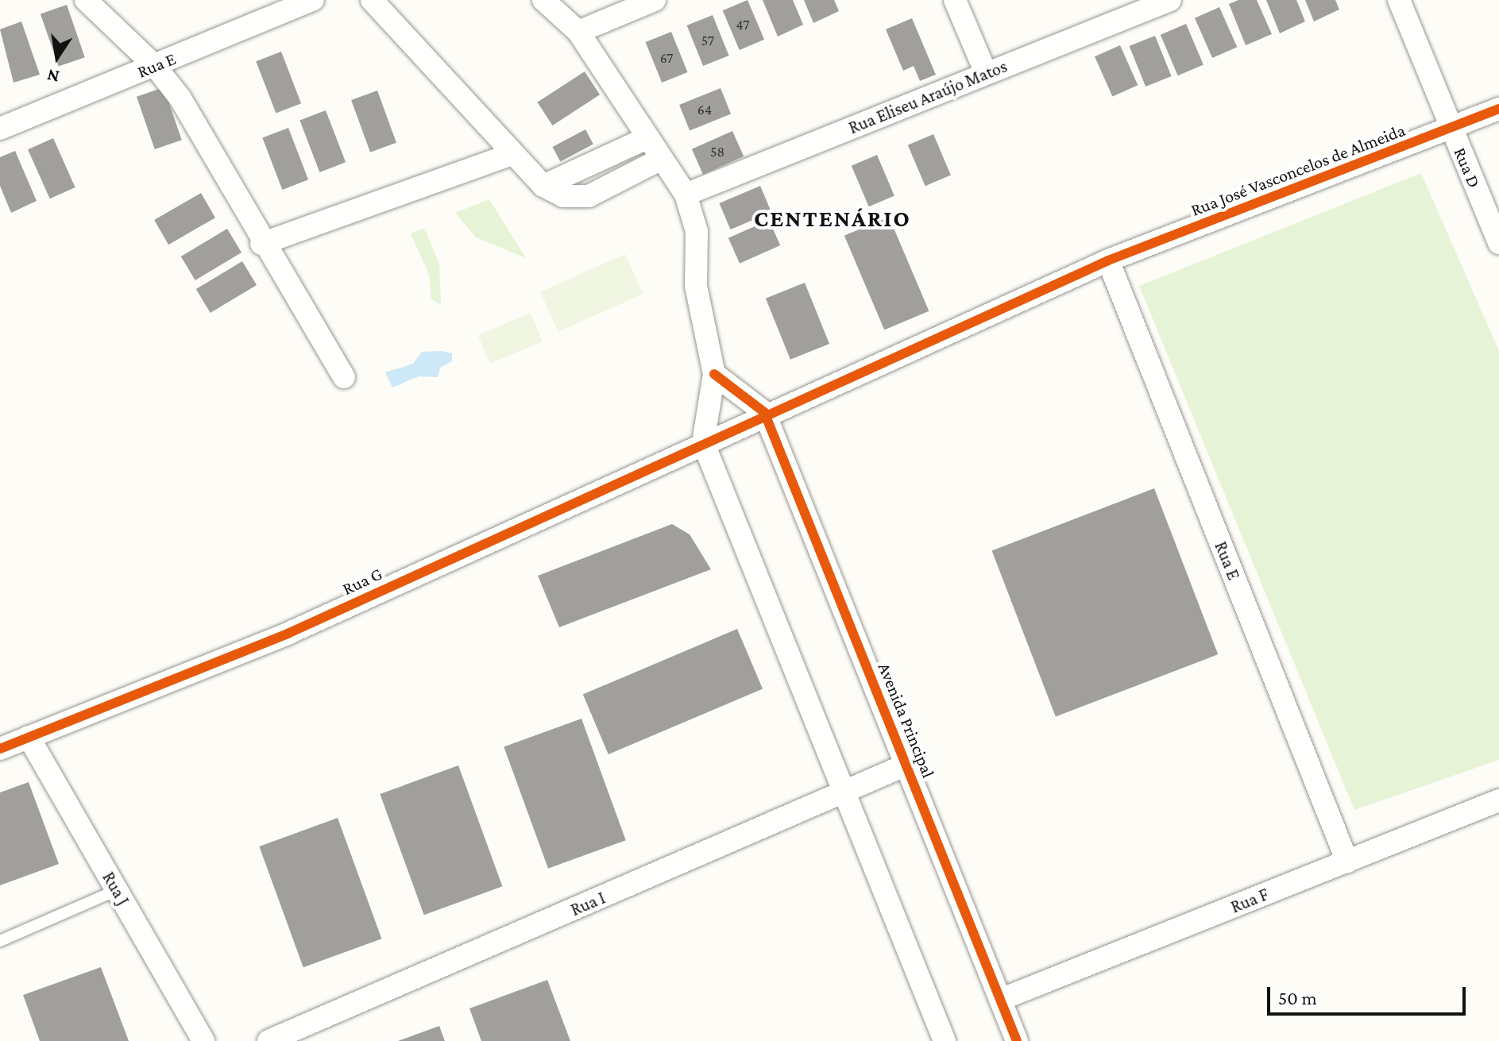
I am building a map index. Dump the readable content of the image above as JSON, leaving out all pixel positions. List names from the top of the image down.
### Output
{
  "streets": {
    "street": [
      "Rua E",
      "Rua Eliseu Araújo Matos",
      "Rua D",
      "Rua José Vasconcelos de Almeida",
      "Rua G",
      "Avenida Principal",
      "Rua J",
      "Rua F",
      "Rua I"
    ]
  },
  "crossings": [
    ["Rua E", "Rua José Vasconcelos de Almeida"],
    ["Rua E", "Rua F"],
    ["Rua D", "Rua José Vasconcelos de Almeida"],
    ["Rua José Vasconcelos de Almeida", "Rua G"],
    ["Rua José Vasconcelos de Almeida", "Avenida Principal"],
    ["Rua G", "Avenida Principal"],
    ["Rua G", "Rua J"],
    ["Avenida Principal", "Rua F"],
    ["Avenida Principal", "Rua I"]
  ],
  "districts": ["CENTENÁRIO"],
  "house_numbers": [
    "47",
    "57",
    "67",
    "64",
    "58"
  ],
  "scale_bar": "50 m",
  "north": "bottom"
}
